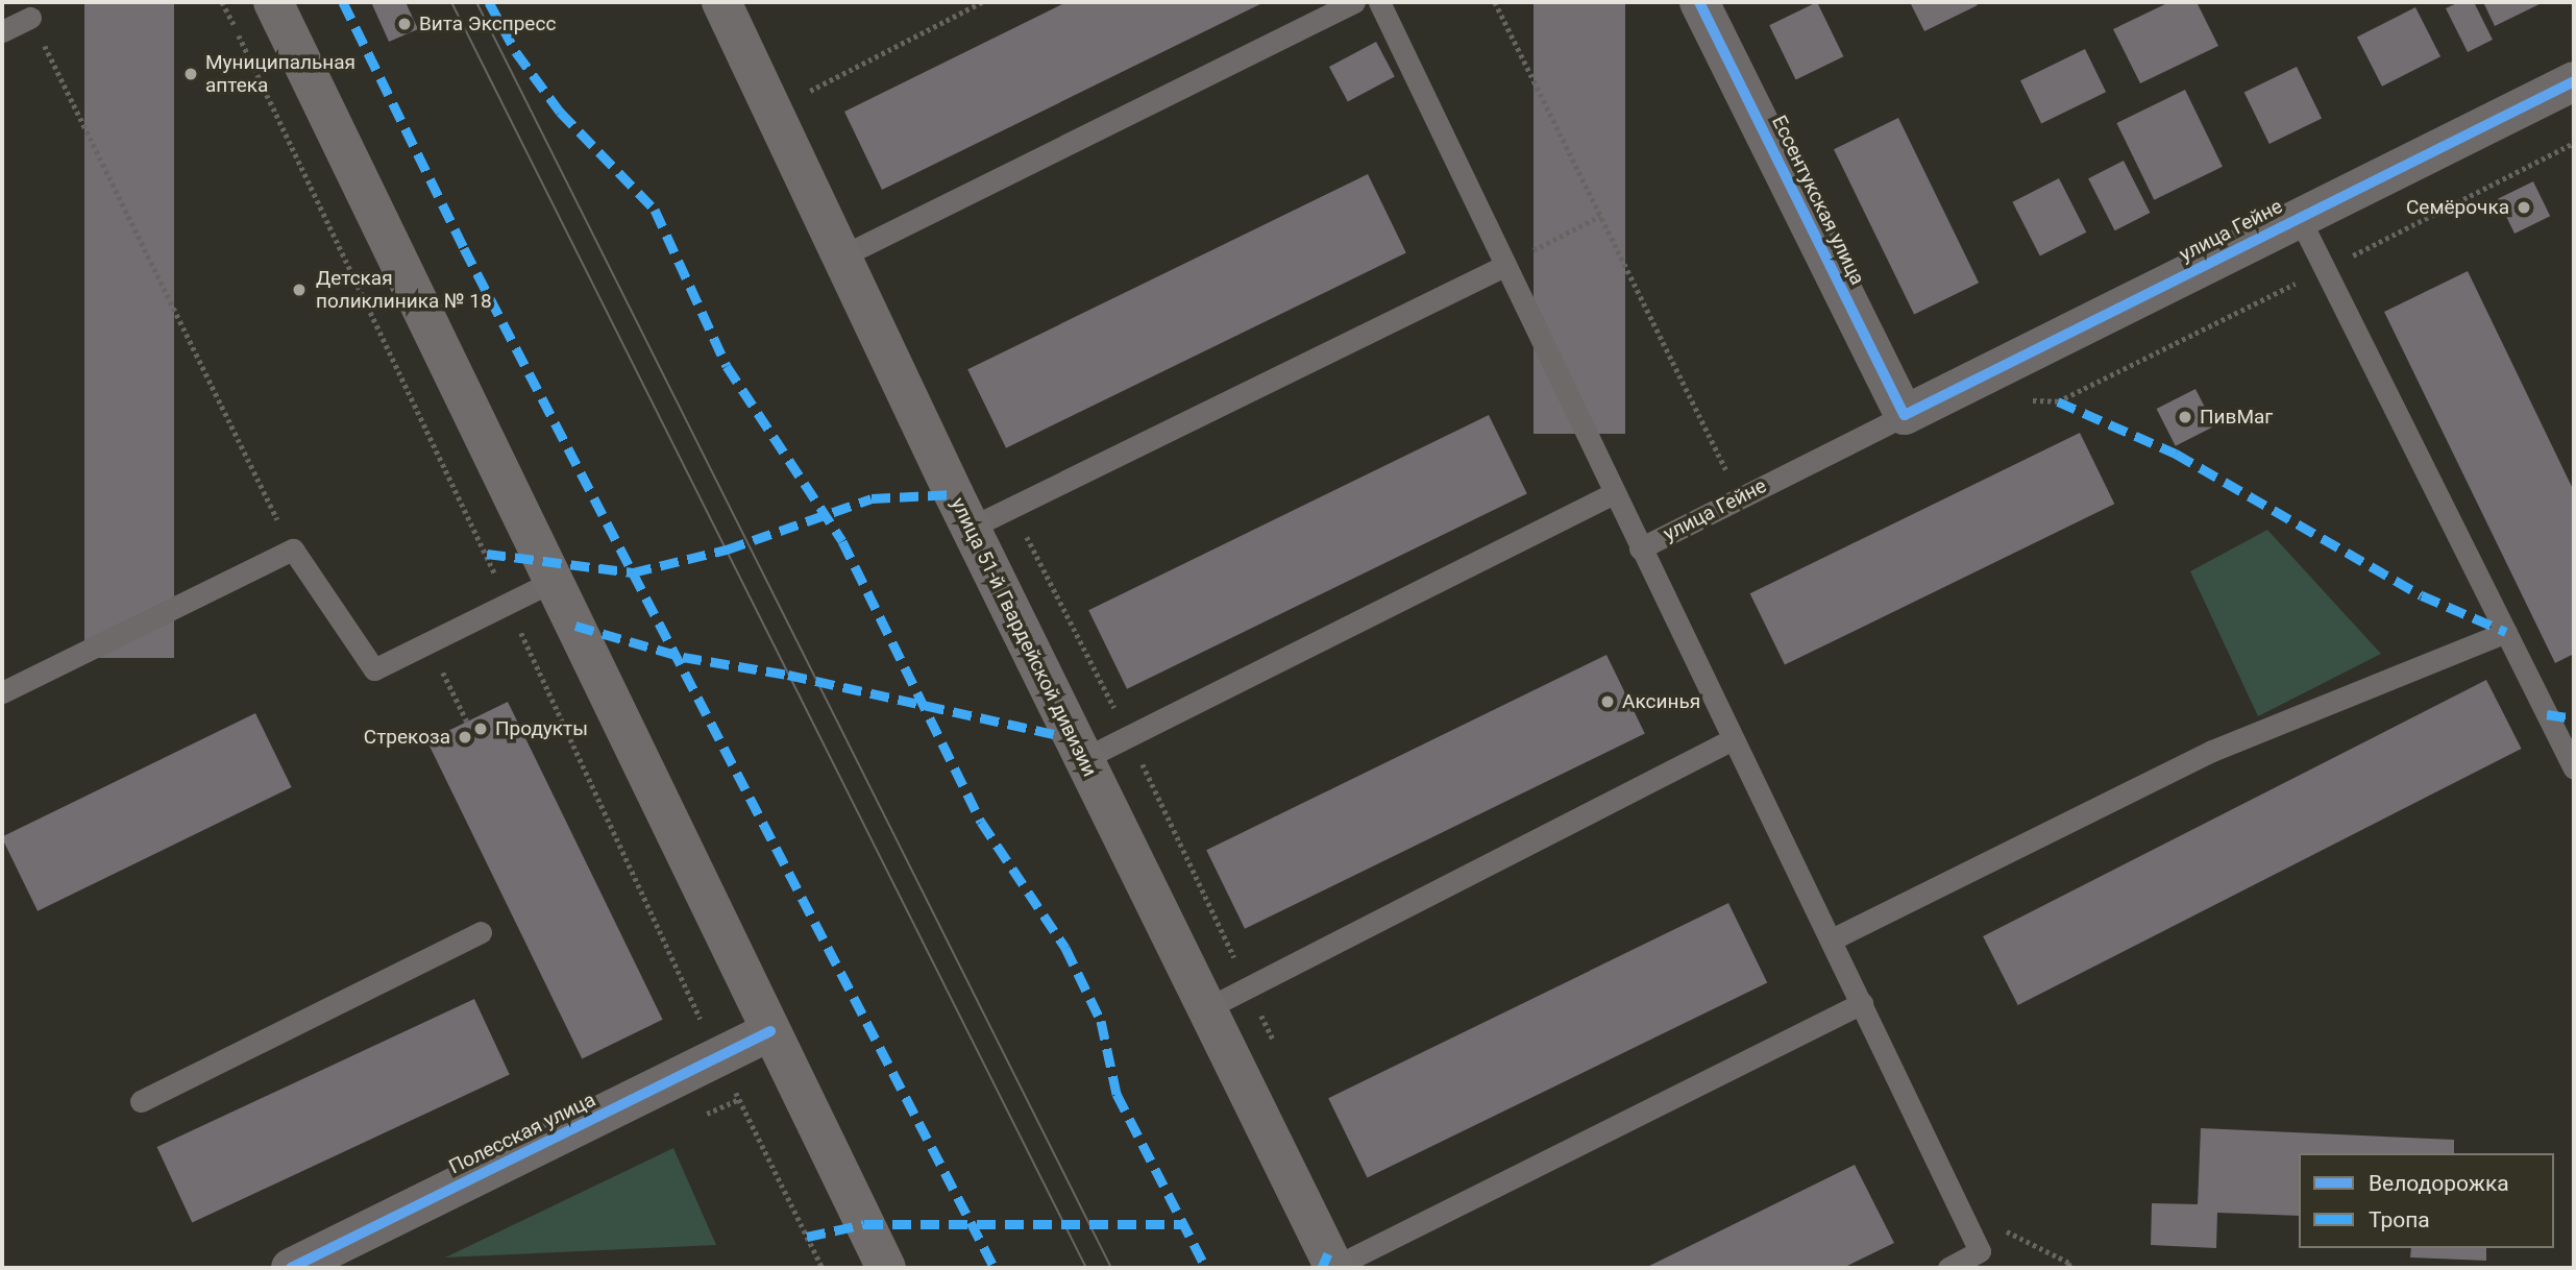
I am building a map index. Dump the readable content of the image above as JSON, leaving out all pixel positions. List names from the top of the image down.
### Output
{
  "streets": {
    "main road": ["улица 51-й Гвардейской дивизии"],
    "street": ["Ессентукская улица", "улица Гейне", "Полесская улица"]
  },
  "crossings": [
    ["Ессентукская улица", "улица Гейне"]
  ],
  "places": [
    "Вита Экспресс",
    "Муниципальная аптека",
    "Семёрочка",
    "Детская поликлиника № 18",
    "ПивМаг",
    "Аксинья",
    "Продукты",
    "Стрекоза"
  ],
  "legend": ["Велодорожка", "Тропа"]
}
